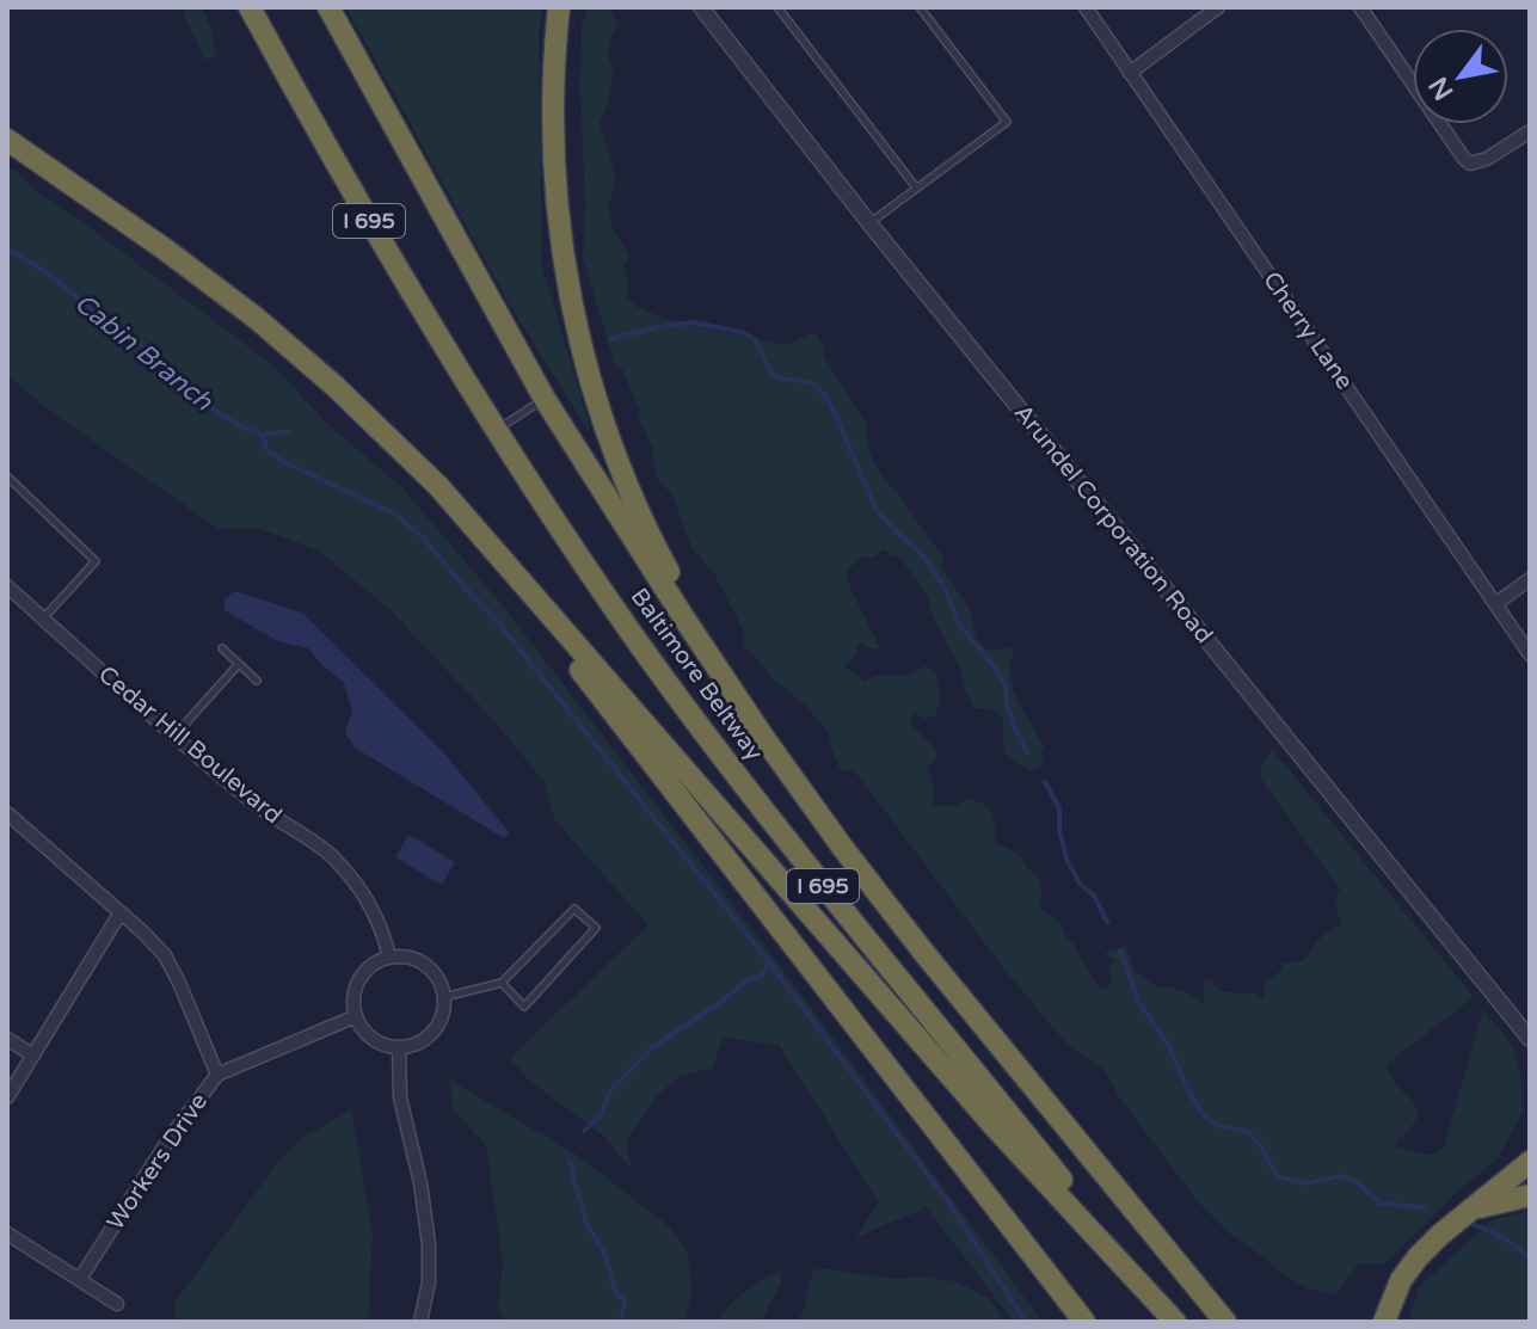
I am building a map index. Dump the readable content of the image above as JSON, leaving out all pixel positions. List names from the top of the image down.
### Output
{
  "streets": {
    "highway": ["I 695", "Baltimore Beltway"],
    "street": [
      "Cherry Lane",
      "Arundel Corporation Road",
      "Cedar Hill Boulevard",
      "Workers Drive"
    ]
  },
  "crossings": [
    ["Cedar Hill Boulevard", "Workers Drive"]
  ],
  "water": ["Cabin Branch"],
  "north": "bottom left"
}
